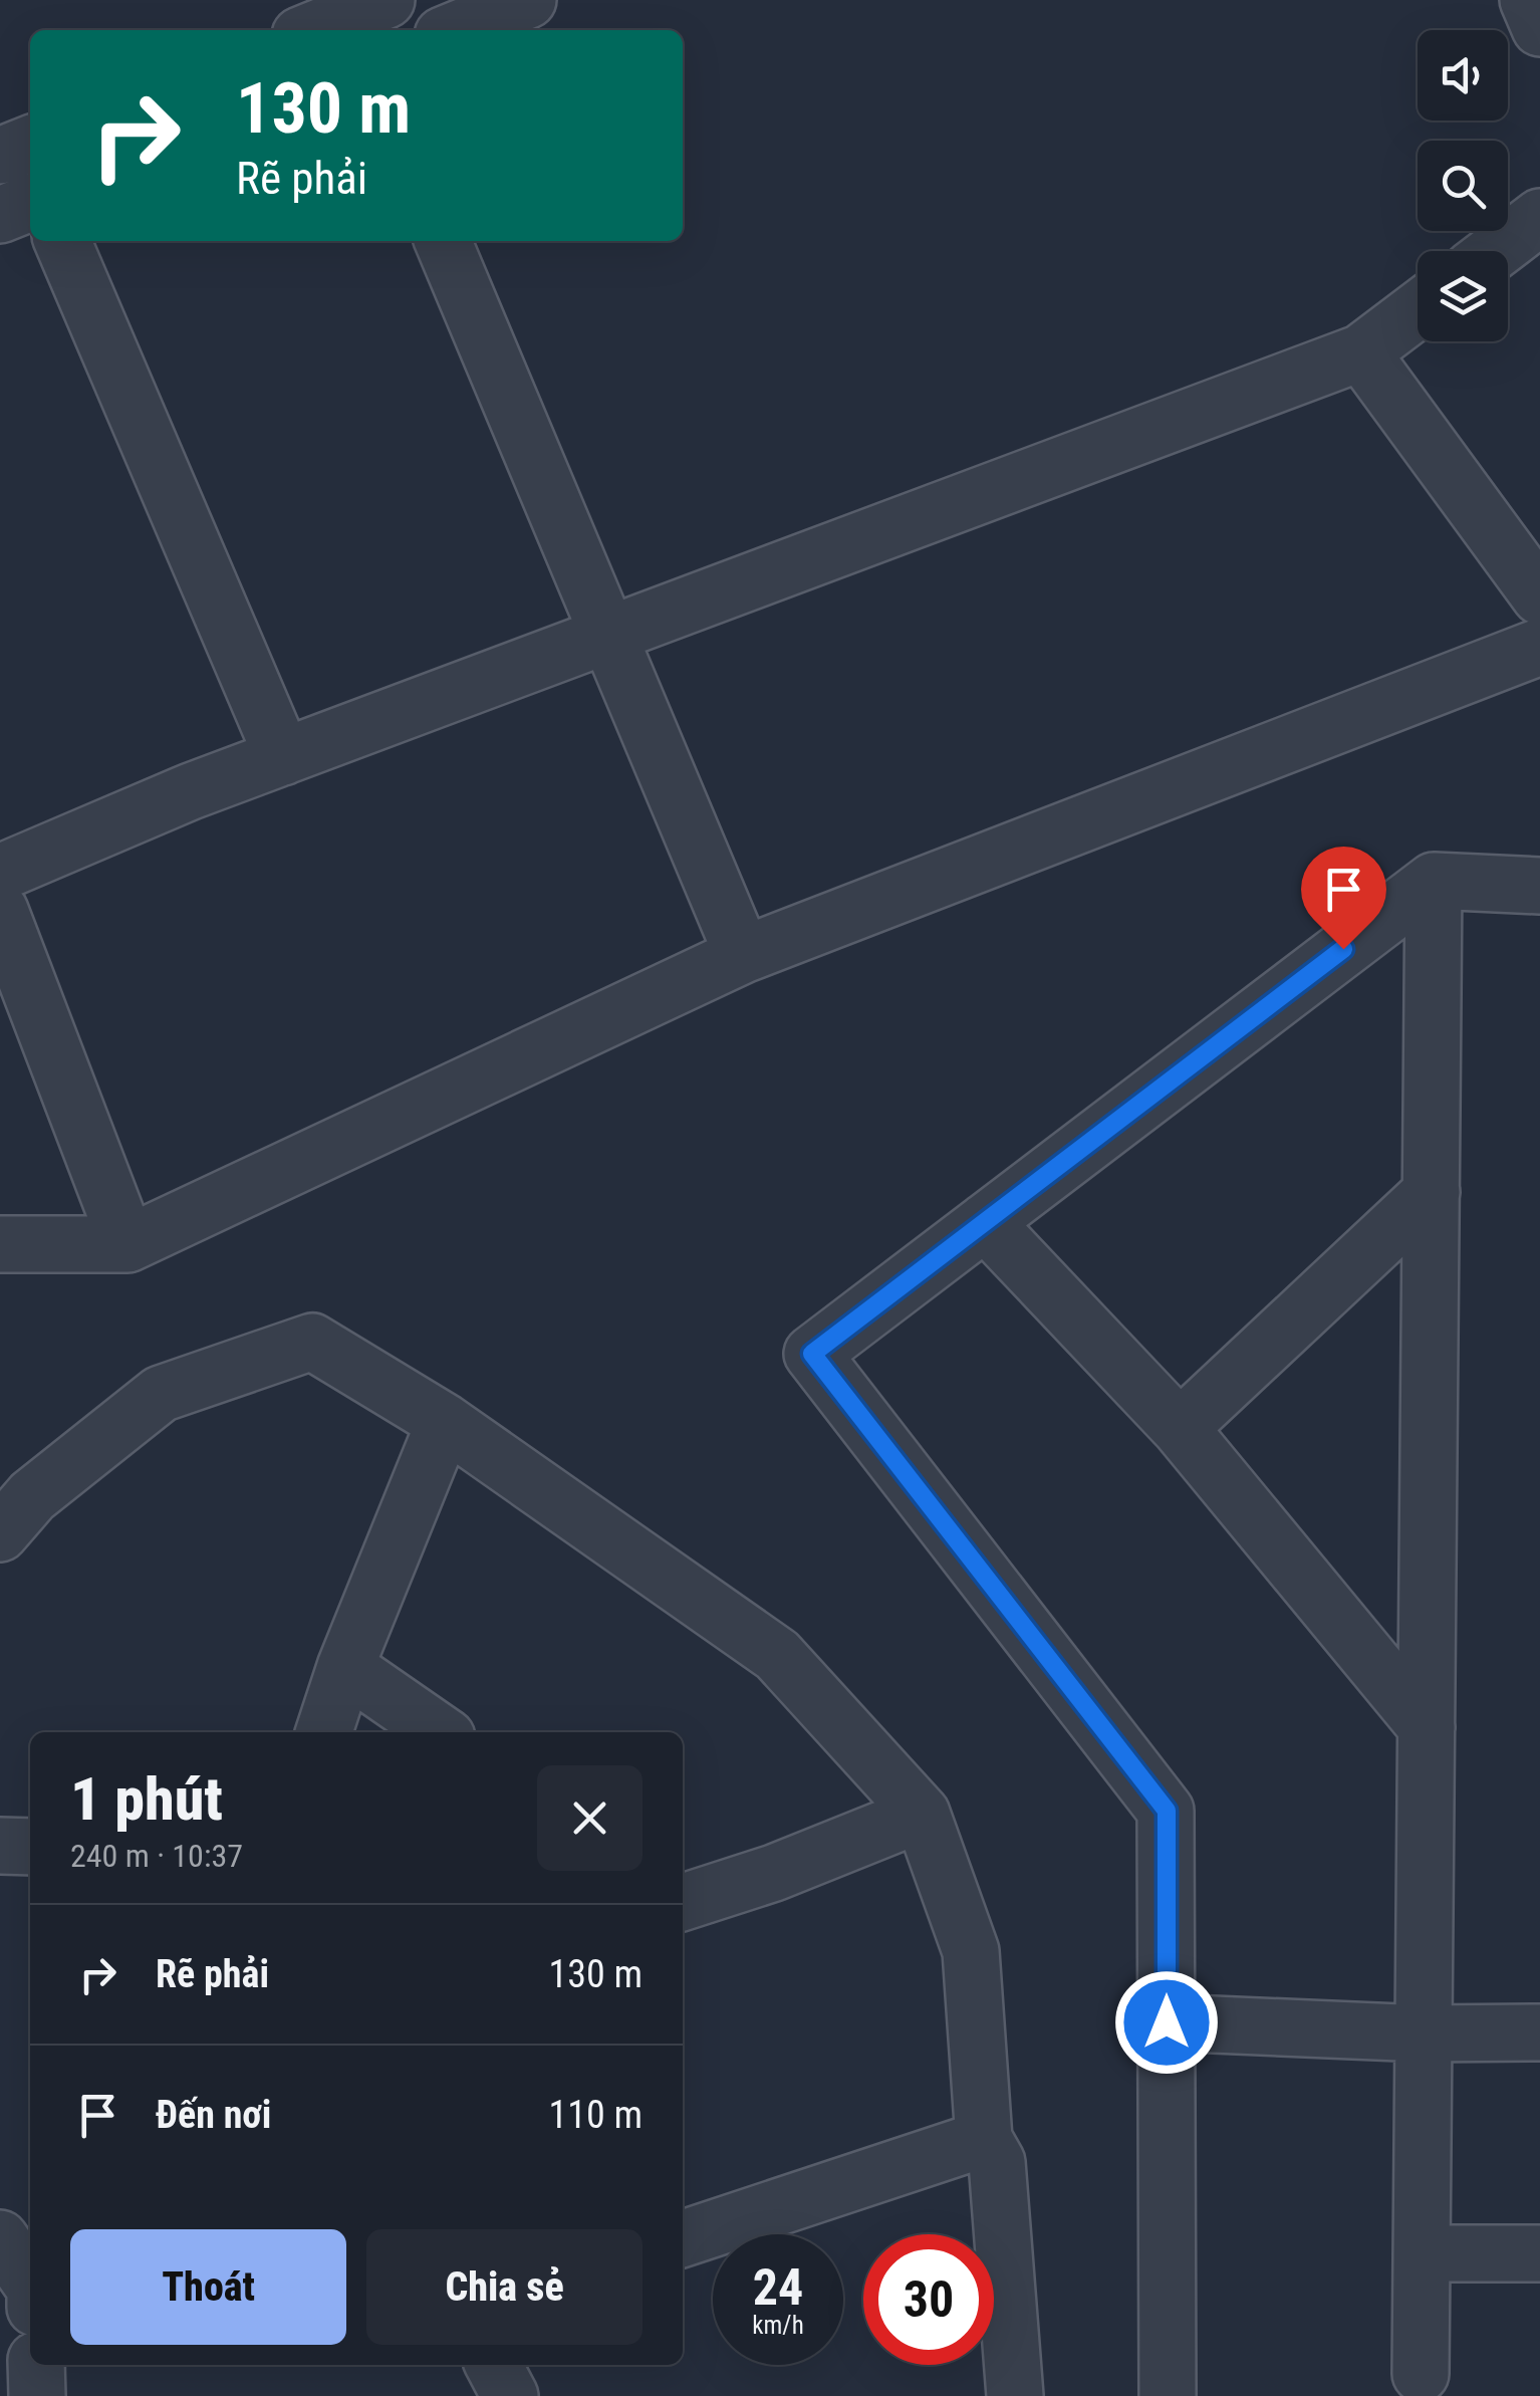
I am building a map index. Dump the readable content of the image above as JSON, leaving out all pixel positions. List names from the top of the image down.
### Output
{
  "page": {
    "turn": ["130 m", "Rẽ phải"],
    "heading": ["1 phút", "240 m · 10:37"],
    "list": [
      {
        "name": "Rẽ phải",
        "value": "130 m"
      },
      {
        "name": "Đến nơi",
        "value": "110 m"
      }
    ],
    "buttons": ["Thoát", "Chia sẻ"],
    "speed": "24 km/h",
    "limit": "30"
  }
}
